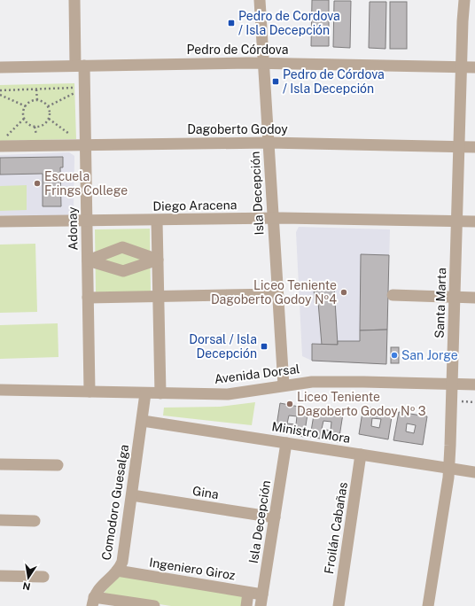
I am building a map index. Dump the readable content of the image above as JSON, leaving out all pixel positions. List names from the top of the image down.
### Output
{
  "streets": {
    "street": [
      "Pedro de Córdova",
      "Dagoberto Godoy",
      "Isla Decepción",
      "Diego Aracena",
      "Adonay",
      "Santa Marta",
      "Avenida Dorsal",
      "Ministro Mora",
      "Gina",
      "Comodoro Guesalga",
      "Froilán Cabañas",
      "Ingeniero Giroz"
    ]
  },
  "crossings": [
    ["Pedro de Córdova", "Isla Decepción"],
    ["Pedro de Córdova", "Adonay"],
    ["Pedro de Córdova", "Santa Marta"],
    ["Dagoberto Godoy", "Isla Decepción"],
    ["Dagoberto Godoy", "Adonay"],
    ["Dagoberto Godoy", "Santa Marta"],
    ["Isla Decepción", "Diego Aracena"],
    ["Isla Decepción", "Avenida Dorsal"],
    ["Isla Decepción", "Ministro Mora"],
    ["Isla Decepción", "Gina"],
    ["Isla Decepción", "Ingeniero Giroz"],
    ["Diego Aracena", "Adonay"],
    ["Diego Aracena", "Santa Marta"],
    ["Adonay", "Avenida Dorsal"],
    ["Santa Marta", "Avenida Dorsal"],
    ["Santa Marta", "Ministro Mora"],
    ["Avenida Dorsal", "Comodoro Guesalga"],
    ["Ministro Mora", "Comodoro Guesalga"],
    ["Ministro Mora", "Froilán Cabañas"],
    ["Gina", "Comodoro Guesalga"],
    ["Comodoro Guesalga", "Ingeniero Giroz"]
  ],
  "places": {
    "transit": ["Pedro de Cordova / Isla Decepción", "Pedro de Córdova / Isla Decepción", "Dorsal / Isla Decepción"],
    "other": [
      "Escuela Frings College",
      "Liceo Teniente Dagoberto Godoy Nº4",
      "San Jorge",
      "Liceo Teniente Dagoberto Godoy Nº 3"
    ]
  },
  "north": "bottom"
}
